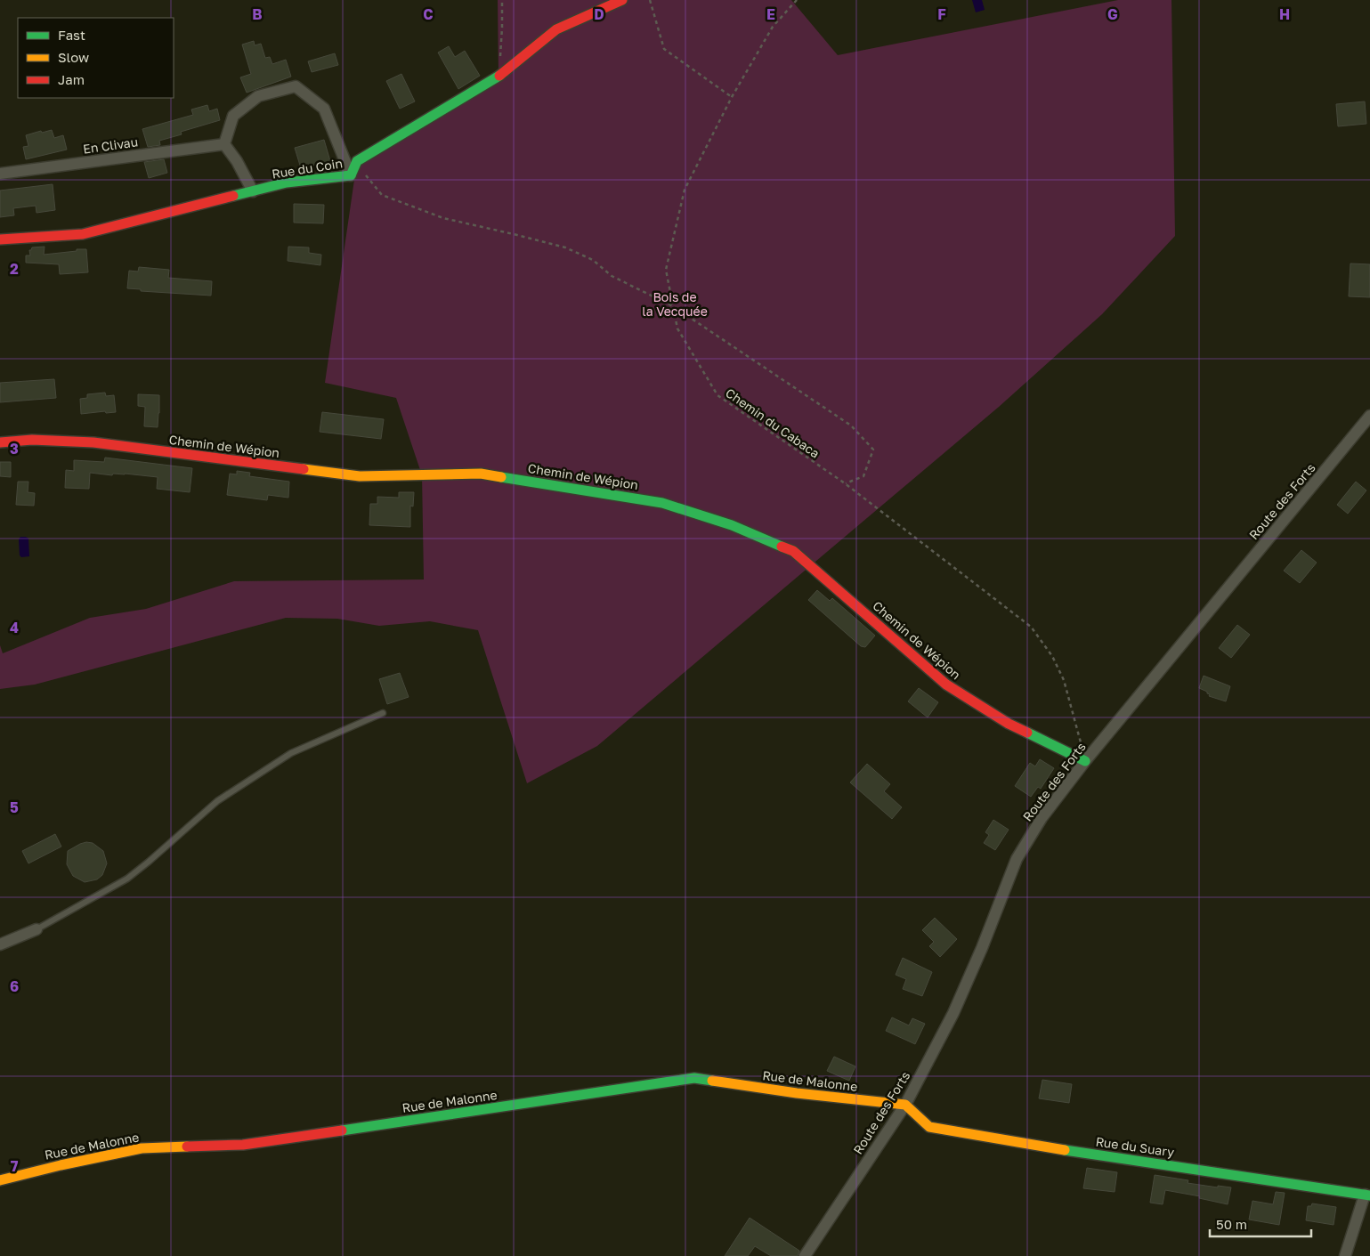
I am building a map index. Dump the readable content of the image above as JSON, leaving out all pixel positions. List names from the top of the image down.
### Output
{
  "streets": {
    "street": [
      "En Clivau",
      "Rue du Coin",
      "Chemin de Wépion",
      "Route des Forts",
      "Rue de Malonne",
      "Rue du Suary"
    ],
    "path": ["Chemin du Cabaca"]
  },
  "crossings": [
    ["Chemin du Cabaca", "Chemin de Wépion"],
    ["Chemin du Cabaca", "Route des Forts"],
    ["Chemin de Wépion", "Route des Forts"],
    ["Route des Forts", "Rue de Malonne"],
    ["Route des Forts", "Rue du Suary"],
    ["Rue de Malonne", "Rue du Suary"]
  ],
  "parks": ["Bois de la Vecquée"],
  "legend": ["Fast", "Slow", "Jam"],
  "scale_bar": "50 m",
  "grid": {
    "columns": [
      "B",
      "C",
      "D",
      "E",
      "F",
      "G",
      "H"
    ],
    "rows": [
      "2",
      "3",
      "4",
      "5",
      "6",
      "7"
    ]
  }
}
